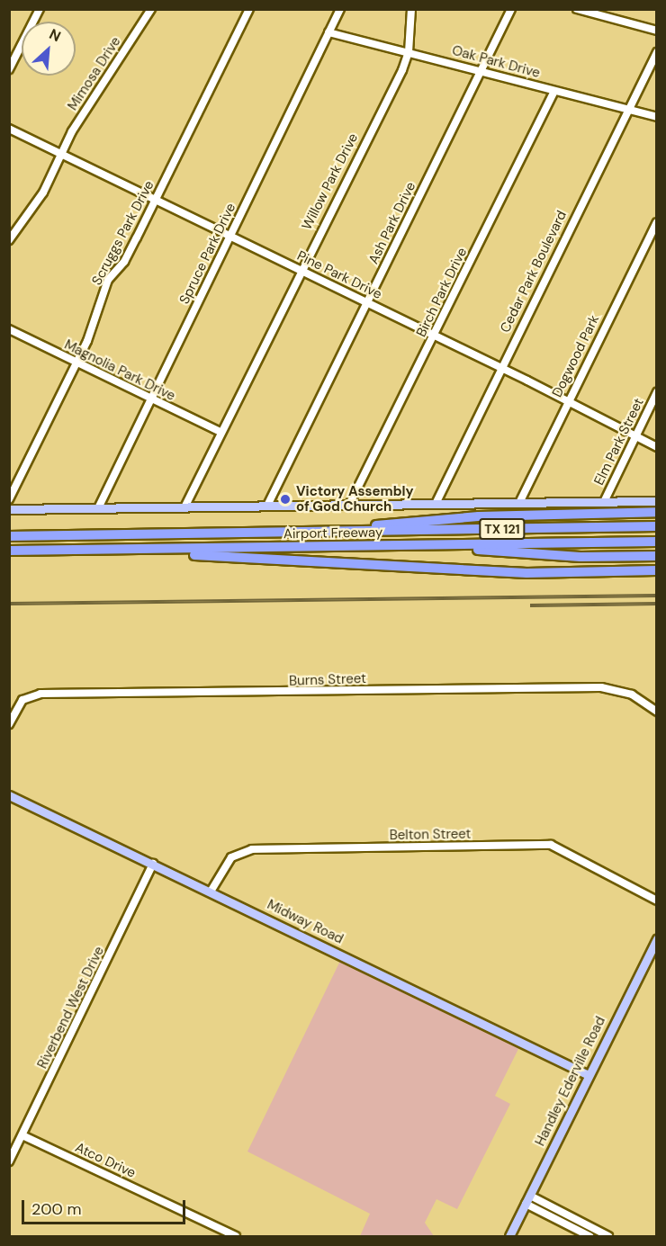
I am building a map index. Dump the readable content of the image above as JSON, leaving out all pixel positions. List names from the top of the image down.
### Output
{
  "streets": {
    "highway": ["TX 121", "Airport Freeway"],
    "main road": ["Midway Road", "Handley Ederville Road"],
    "street": [
      "Oak Park Drive",
      "Mimosa Drive",
      "Willow Park Drive",
      "Ash Park Drive",
      "Scruggs Park Drive",
      "Spruce Park Drive",
      "Cedar Park Boulevard",
      "Pine Park Drive",
      "Birch Park Drive",
      "Dogwood Park",
      "Magnolia Park Drive",
      "Elm Park Street",
      "Burns Street",
      "Belton Street",
      "Riverbend West Drive",
      "Atco Drive"
    ]
  },
  "crossings": [
    ["Oak Park Drive", "Willow Park Drive"],
    ["Oak Park Drive", "Ash Park Drive"],
    ["Oak Park Drive", "Spruce Park Drive"],
    ["Oak Park Drive", "Cedar Park Boulevard"],
    ["Oak Park Drive", "Birch Park Drive"],
    ["Mimosa Drive", "Pine Park Drive"],
    ["Willow Park Drive", "Pine Park Drive"],
    ["Willow Park Drive", "Magnolia Park Drive"],
    ["Willow Park Drive", "Airport Freeway"],
    ["Ash Park Drive", "Pine Park Drive"],
    ["Ash Park Drive", "Airport Freeway"],
    ["Scruggs Park Drive", "Pine Park Drive"],
    ["Scruggs Park Drive", "Magnolia Park Drive"],
    ["Spruce Park Drive", "Pine Park Drive"],
    ["Spruce Park Drive", "Magnolia Park Drive"],
    ["Spruce Park Drive", "Airport Freeway"],
    ["Cedar Park Boulevard", "Pine Park Drive"],
    ["Cedar Park Boulevard", "Airport Freeway"],
    ["Pine Park Drive", "Birch Park Drive"],
    ["Pine Park Drive", "Dogwood Park"],
    ["Pine Park Drive", "Elm Park Street"],
    ["Birch Park Drive", "Airport Freeway"],
    ["Dogwood Park", "Airport Freeway"],
    ["Elm Park Street", "Airport Freeway"],
    ["Belton Street", "Midway Road"],
    ["Midway Road", "Riverbend West Drive"],
    ["Midway Road", "Handley Ederville Road"],
    ["Riverbend West Drive", "Atco Drive"]
  ],
  "places": ["Victory Assembly of God Church"],
  "scale_bar": "200 m",
  "north": "top right"
}
